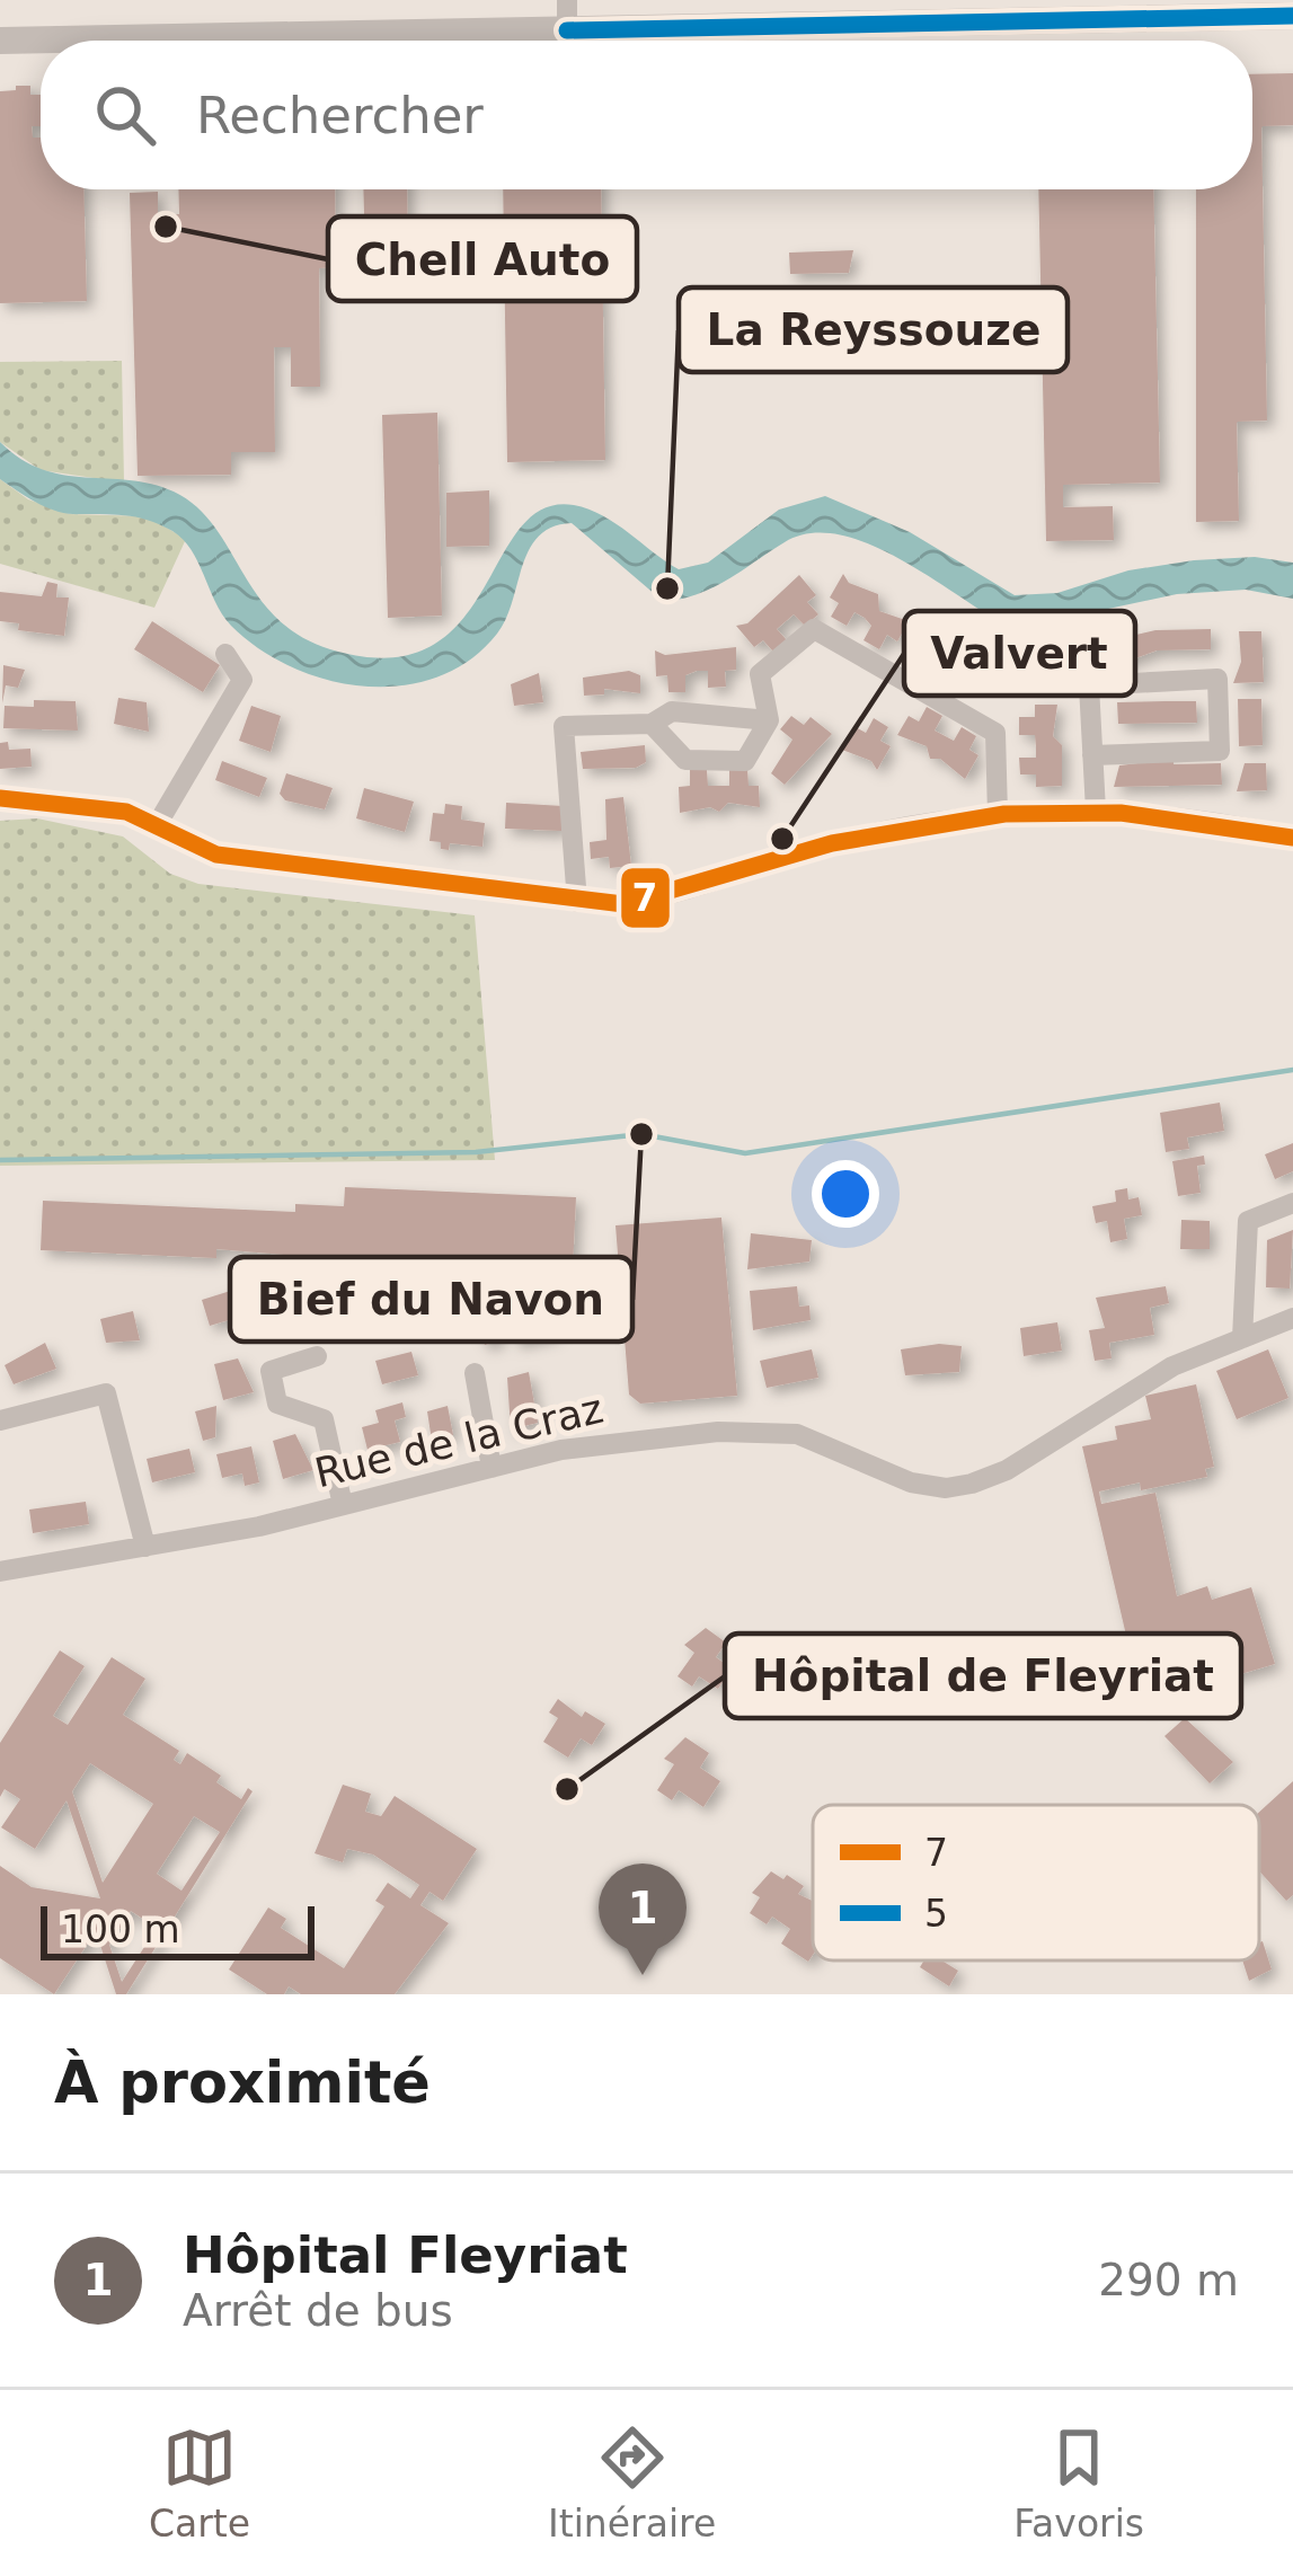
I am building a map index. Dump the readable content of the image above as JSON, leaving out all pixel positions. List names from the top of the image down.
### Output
{
  "streets": {
    "street": ["Rue de la Craz"]
  },
  "places": [
    "Chell Auto",
    "La Reyssouze",
    "Valvert",
    "Bief du Navon",
    "Hôpital de Fleyriat"
  ],
  "lines": ["transit line 5", "transit line 7"],
  "legend": ["7", "5"],
  "scale_bar": "100 m",
  "page": {
    "search": "Rechercher",
    "pins": "1",
    "scale": "100 m",
    "heading": "À proximité",
    "list": [
      {
        "mark": "1",
        "name": "Hôpital Fleyriat",
        "note": "Arrêt de bus",
        "value": "290 m"
      }
    ],
    "nav": ["Carte", "Itinéraire", "Favoris"]
  }
}
